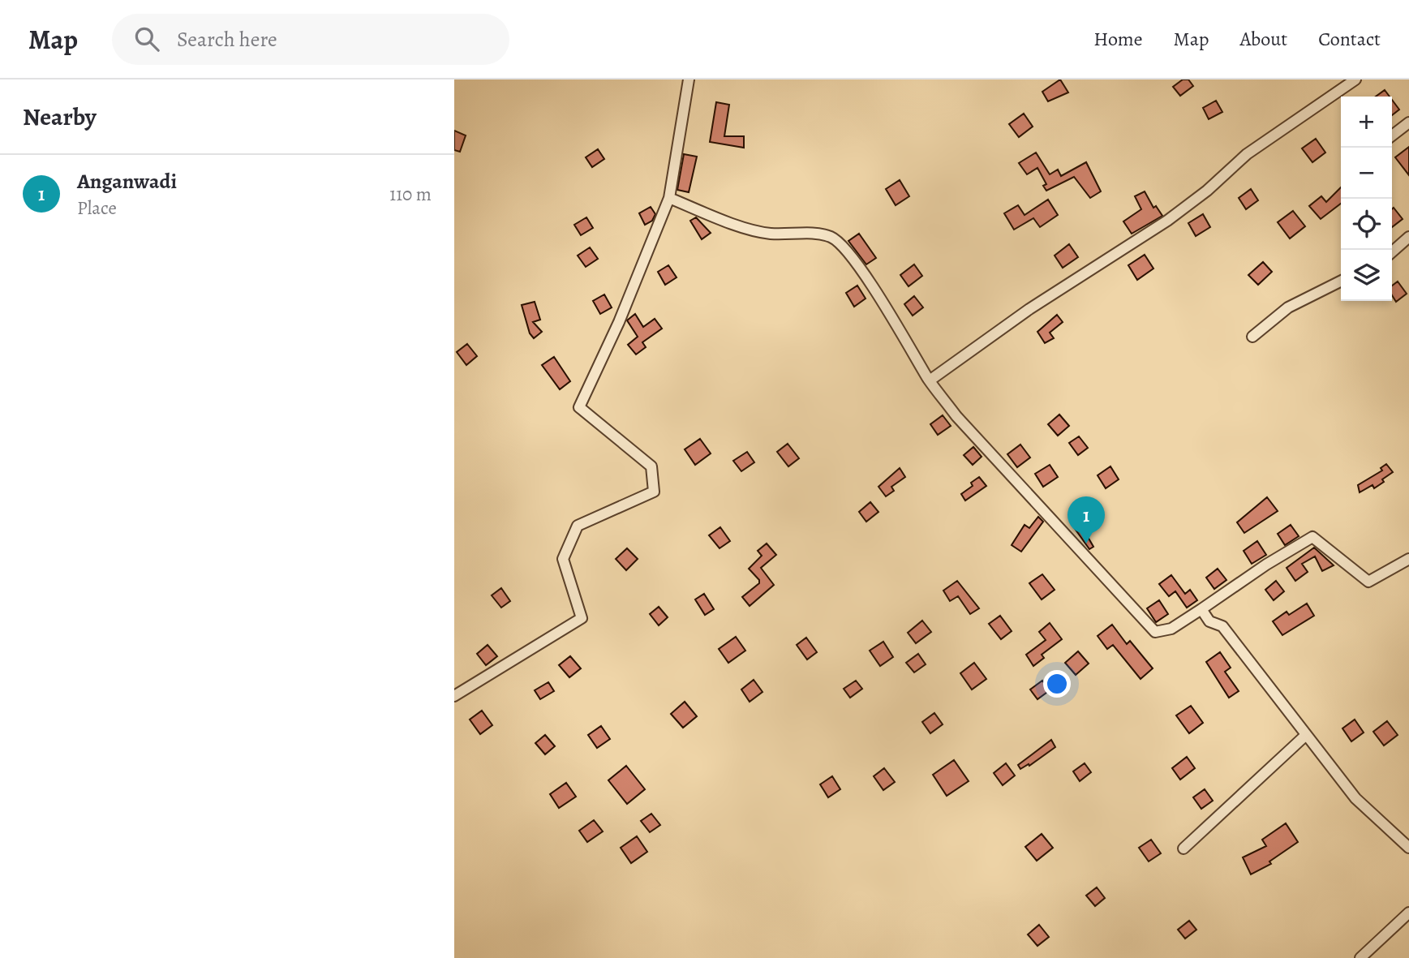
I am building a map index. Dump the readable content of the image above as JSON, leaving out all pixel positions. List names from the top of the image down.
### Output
{
  "page": {
    "header": "Map",
    "search": "Search here",
    "nav": [
      "Home",
      "Map",
      "About",
      "Contact"
    ],
    "heading": "Nearby",
    "map_buttons": ["+", "−"],
    "list": [
      {
        "mark": "1",
        "name": "Anganwadi",
        "note": "Place",
        "value": "110 m"
      }
    ],
    "pins": "1"
  }
}
